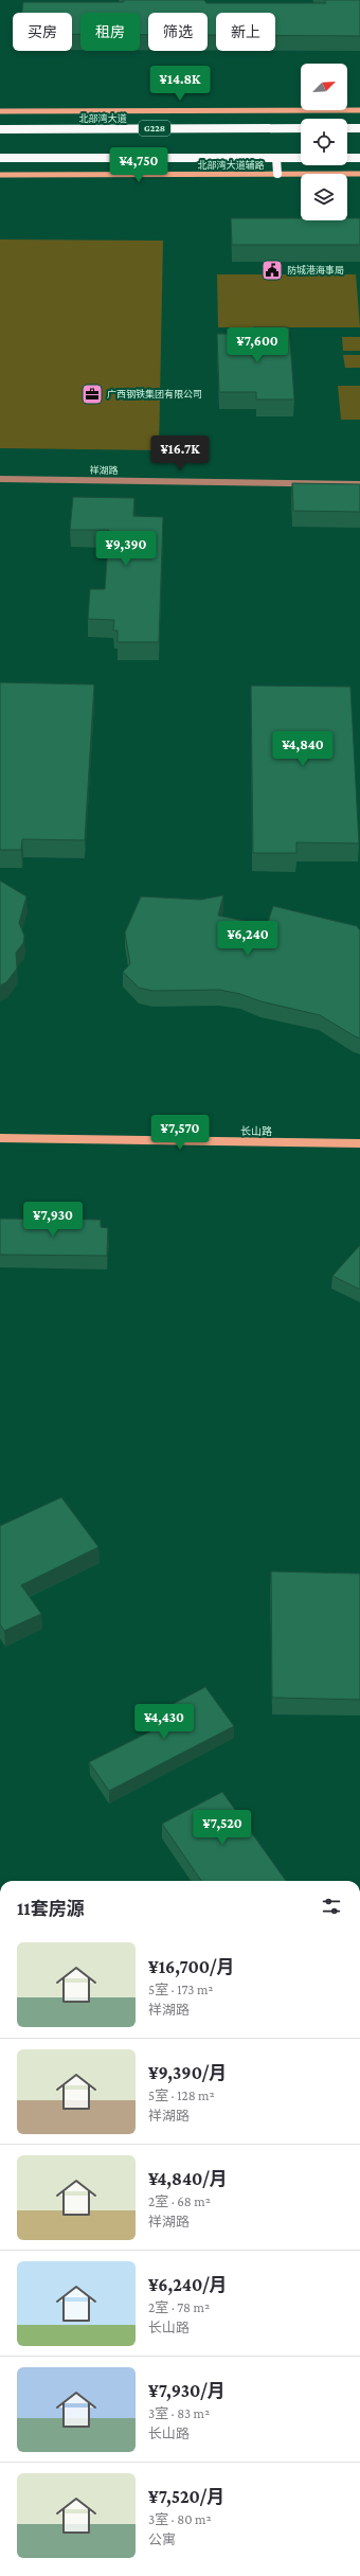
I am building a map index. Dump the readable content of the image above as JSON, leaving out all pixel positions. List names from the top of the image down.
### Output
{
  "streets": {
    "highway": ["北部湾大道", "G228"],
    "main road": ["北部湾大道辅路", "长山路"],
    "street": ["祥湖路"]
  },
  "places": {
    "public building": ["防城港海事局"],
    "office": ["广西钢铁集团有限公司"]
  },
  "north": "top right",
  "page": {
    "chip": [
      "买房",
      "租房",
      "筛选",
      "新上"
    ],
    "price": [
      "¥14.8K",
      "¥4,750",
      "¥7,600",
      "¥16.7K",
      "¥9,390",
      "¥4,840",
      "¥6,240",
      "¥7,570",
      "¥7,930",
      "¥4,430",
      "¥7,520"
    ],
    "heading": "11套房源",
    "list": [
      {
        "name": "¥16,700/月",
        "note": "5室 · 173 m² · 祥湖路"
      },
      {
        "name": "¥9,390/月",
        "note": "5室 · 128 m² · 祥湖路"
      },
      {
        "name": "¥4,840/月",
        "note": "2室 · 68 m² · 祥湖路"
      },
      {
        "name": "¥6,240/月",
        "note": "2室 · 78 m² · 长山路"
      },
      {
        "name": "¥7,930/月",
        "note": "3室 · 83 m² · 长山路"
      },
      {
        "name": "¥7,520/月",
        "note": "3室 · 80 m² · 公寓"
      }
    ]
  }
}
